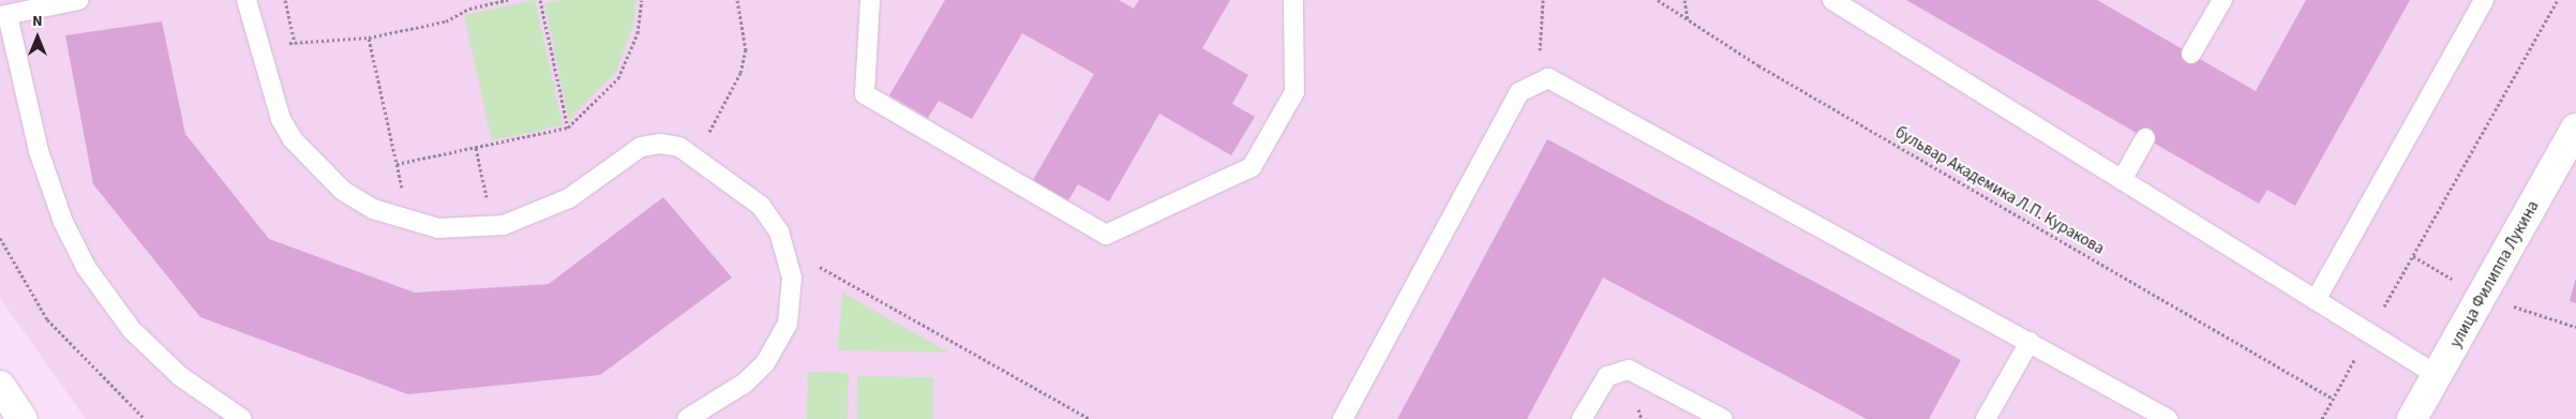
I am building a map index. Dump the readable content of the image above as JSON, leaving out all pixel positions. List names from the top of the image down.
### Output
{
  "streets": {
    "street": ["улица Филиппа Лукина"],
    "path": ["бульвар Академика Л.П. Куракова"]
  },
  "north": "top"
}
